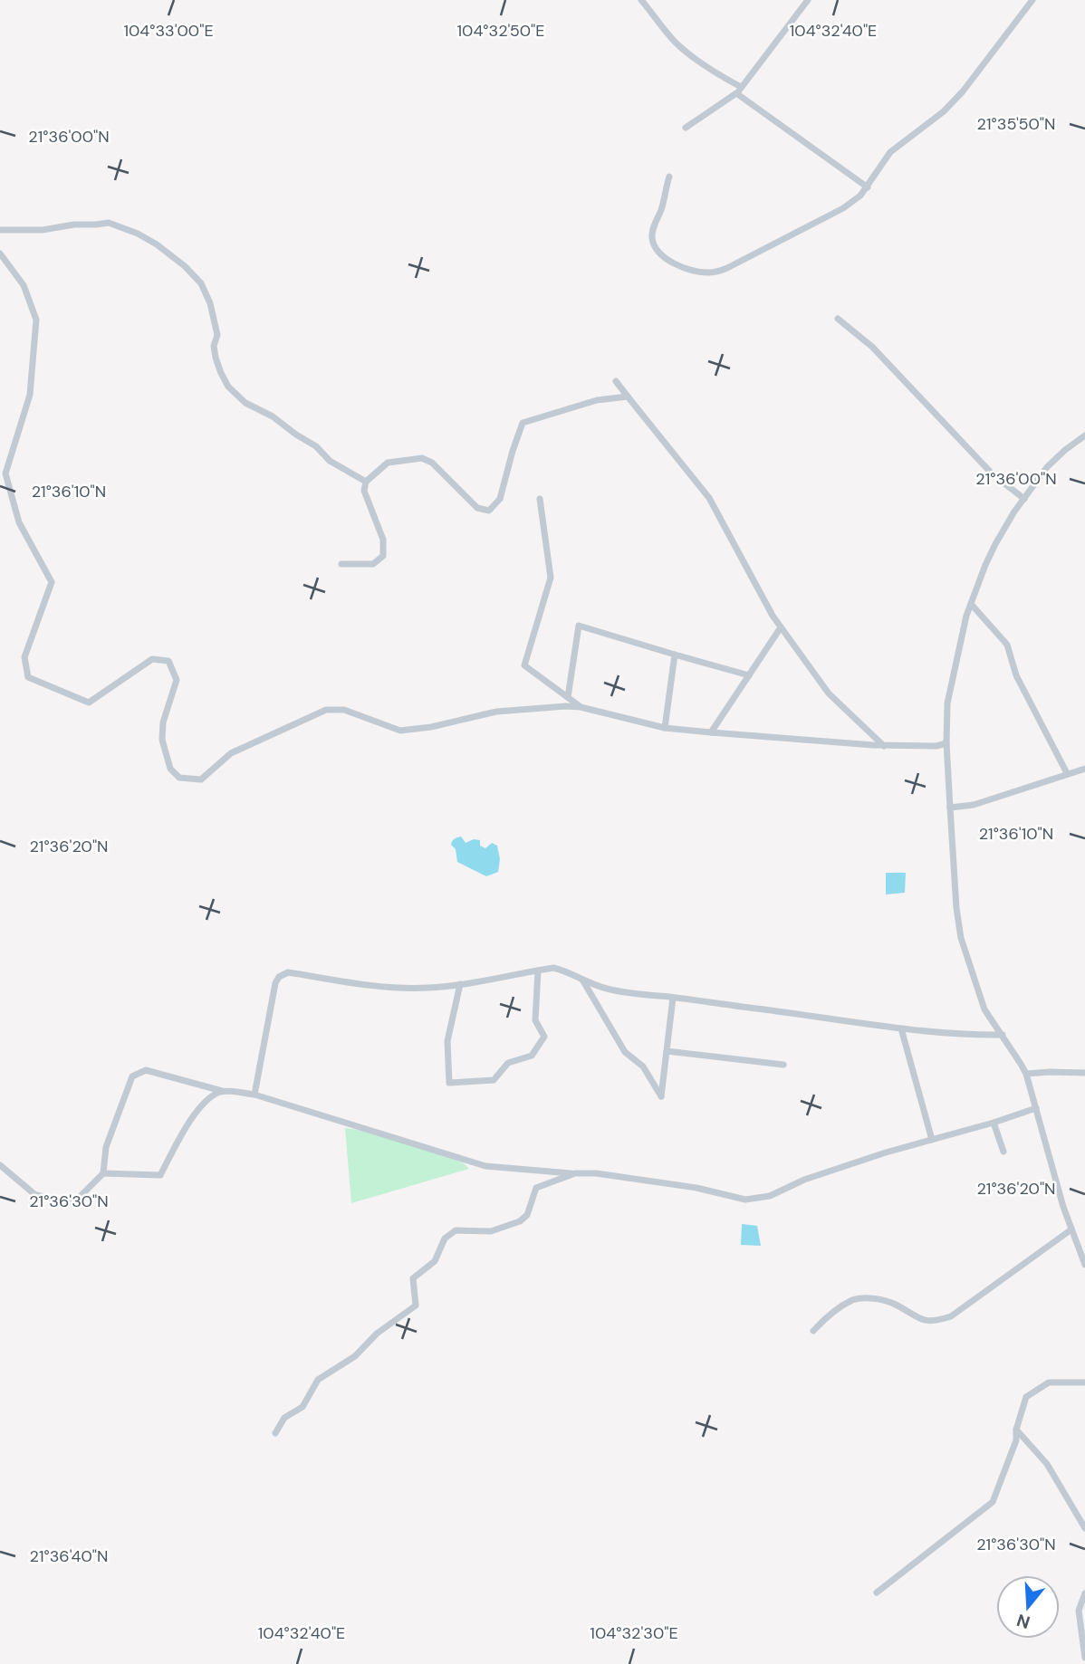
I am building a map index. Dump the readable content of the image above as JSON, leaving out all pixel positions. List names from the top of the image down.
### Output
{
  "north": "bottom",
  "coordinates": [
    "104°33'00\"E",
    "104°32'50\"E",
    "104°32'40\"E",
    "21°35'50\"N",
    "21°36'00\"N",
    "21°36'10\"N",
    "21°36'20\"N",
    "21°36'30\"N",
    "21°36'40\"N",
    "104°32'30\"E"
  ]
}
